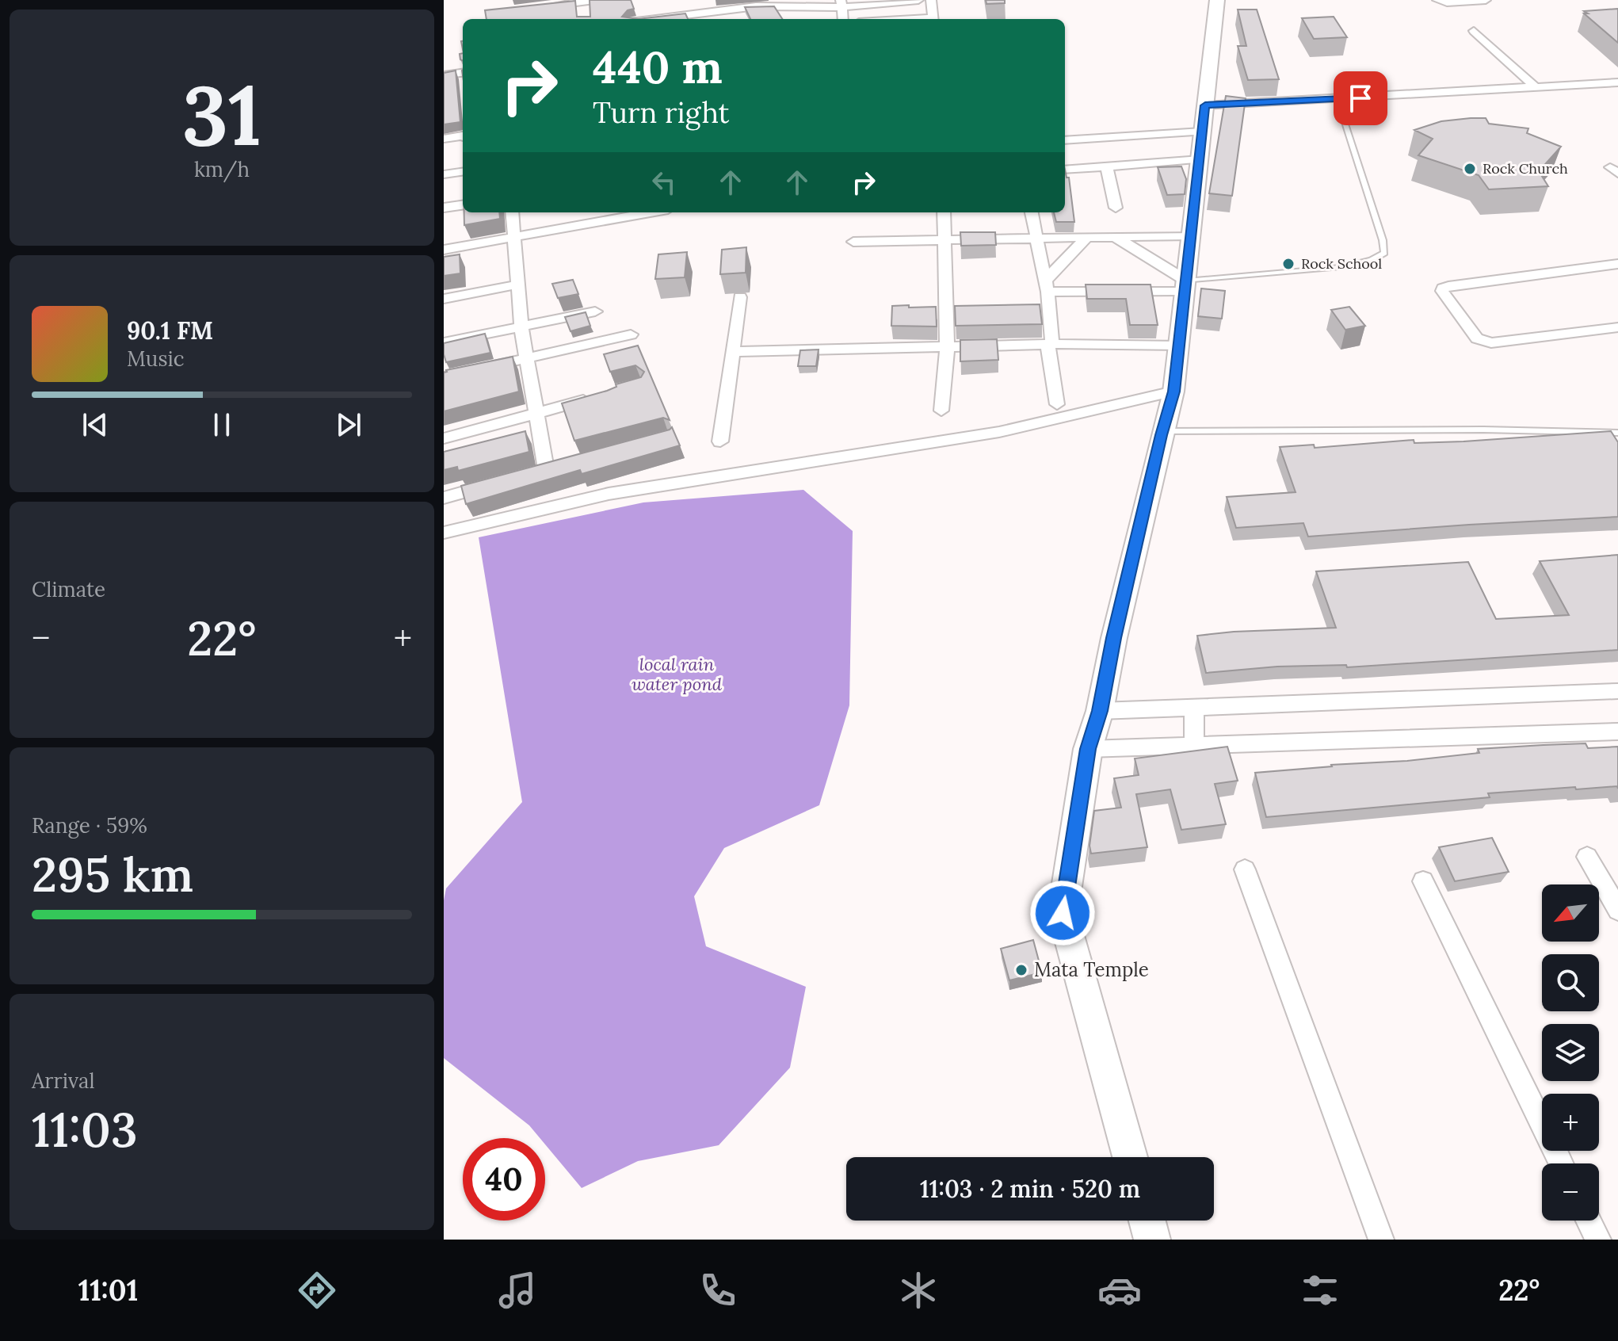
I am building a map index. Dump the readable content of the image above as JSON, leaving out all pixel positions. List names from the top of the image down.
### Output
{
  "water": ["local rain water pond"],
  "places": ["Rock Church", "Rock School", "Mata Temple"],
  "north": "bottom left",
  "page": {
    "tile": [
      ["31", "km/h"],
      "Climate",
      ["Range · 59%", "295 km"],
      ["Arrival", "11:03"]
    ],
    "turn": ["440 m", "Turn right"],
    "song": ["90.1 FM", "Music"],
    "heat": ["−", "22°", "+"],
    "map_buttons": ["+", "−"],
    "limit": "40",
    "trip": "11:03 · 2 min · 520 m",
    "tabs": ["11:01", "22°"]
  }
}
